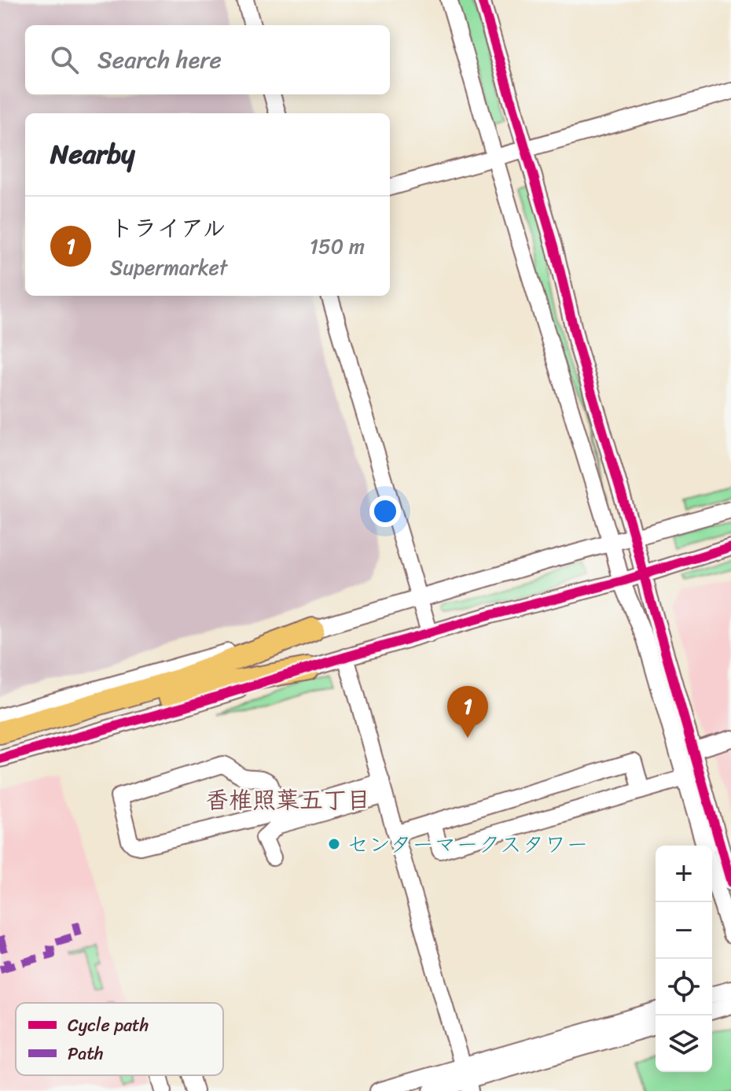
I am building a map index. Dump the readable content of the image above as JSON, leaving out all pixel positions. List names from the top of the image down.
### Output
{
  "districts": ["香椎照葉五丁目"],
  "places": ["センターマークスタワー"],
  "legend": ["Cycle path", "Path"],
  "page": {
    "search": "Search here",
    "heading": "Nearby",
    "list": [
      {
        "mark": "1",
        "name": "トライアル",
        "note": "Supermarket",
        "value": "150 m"
      }
    ],
    "pins": "1",
    "map_buttons": ["+", "−"]
  }
}
